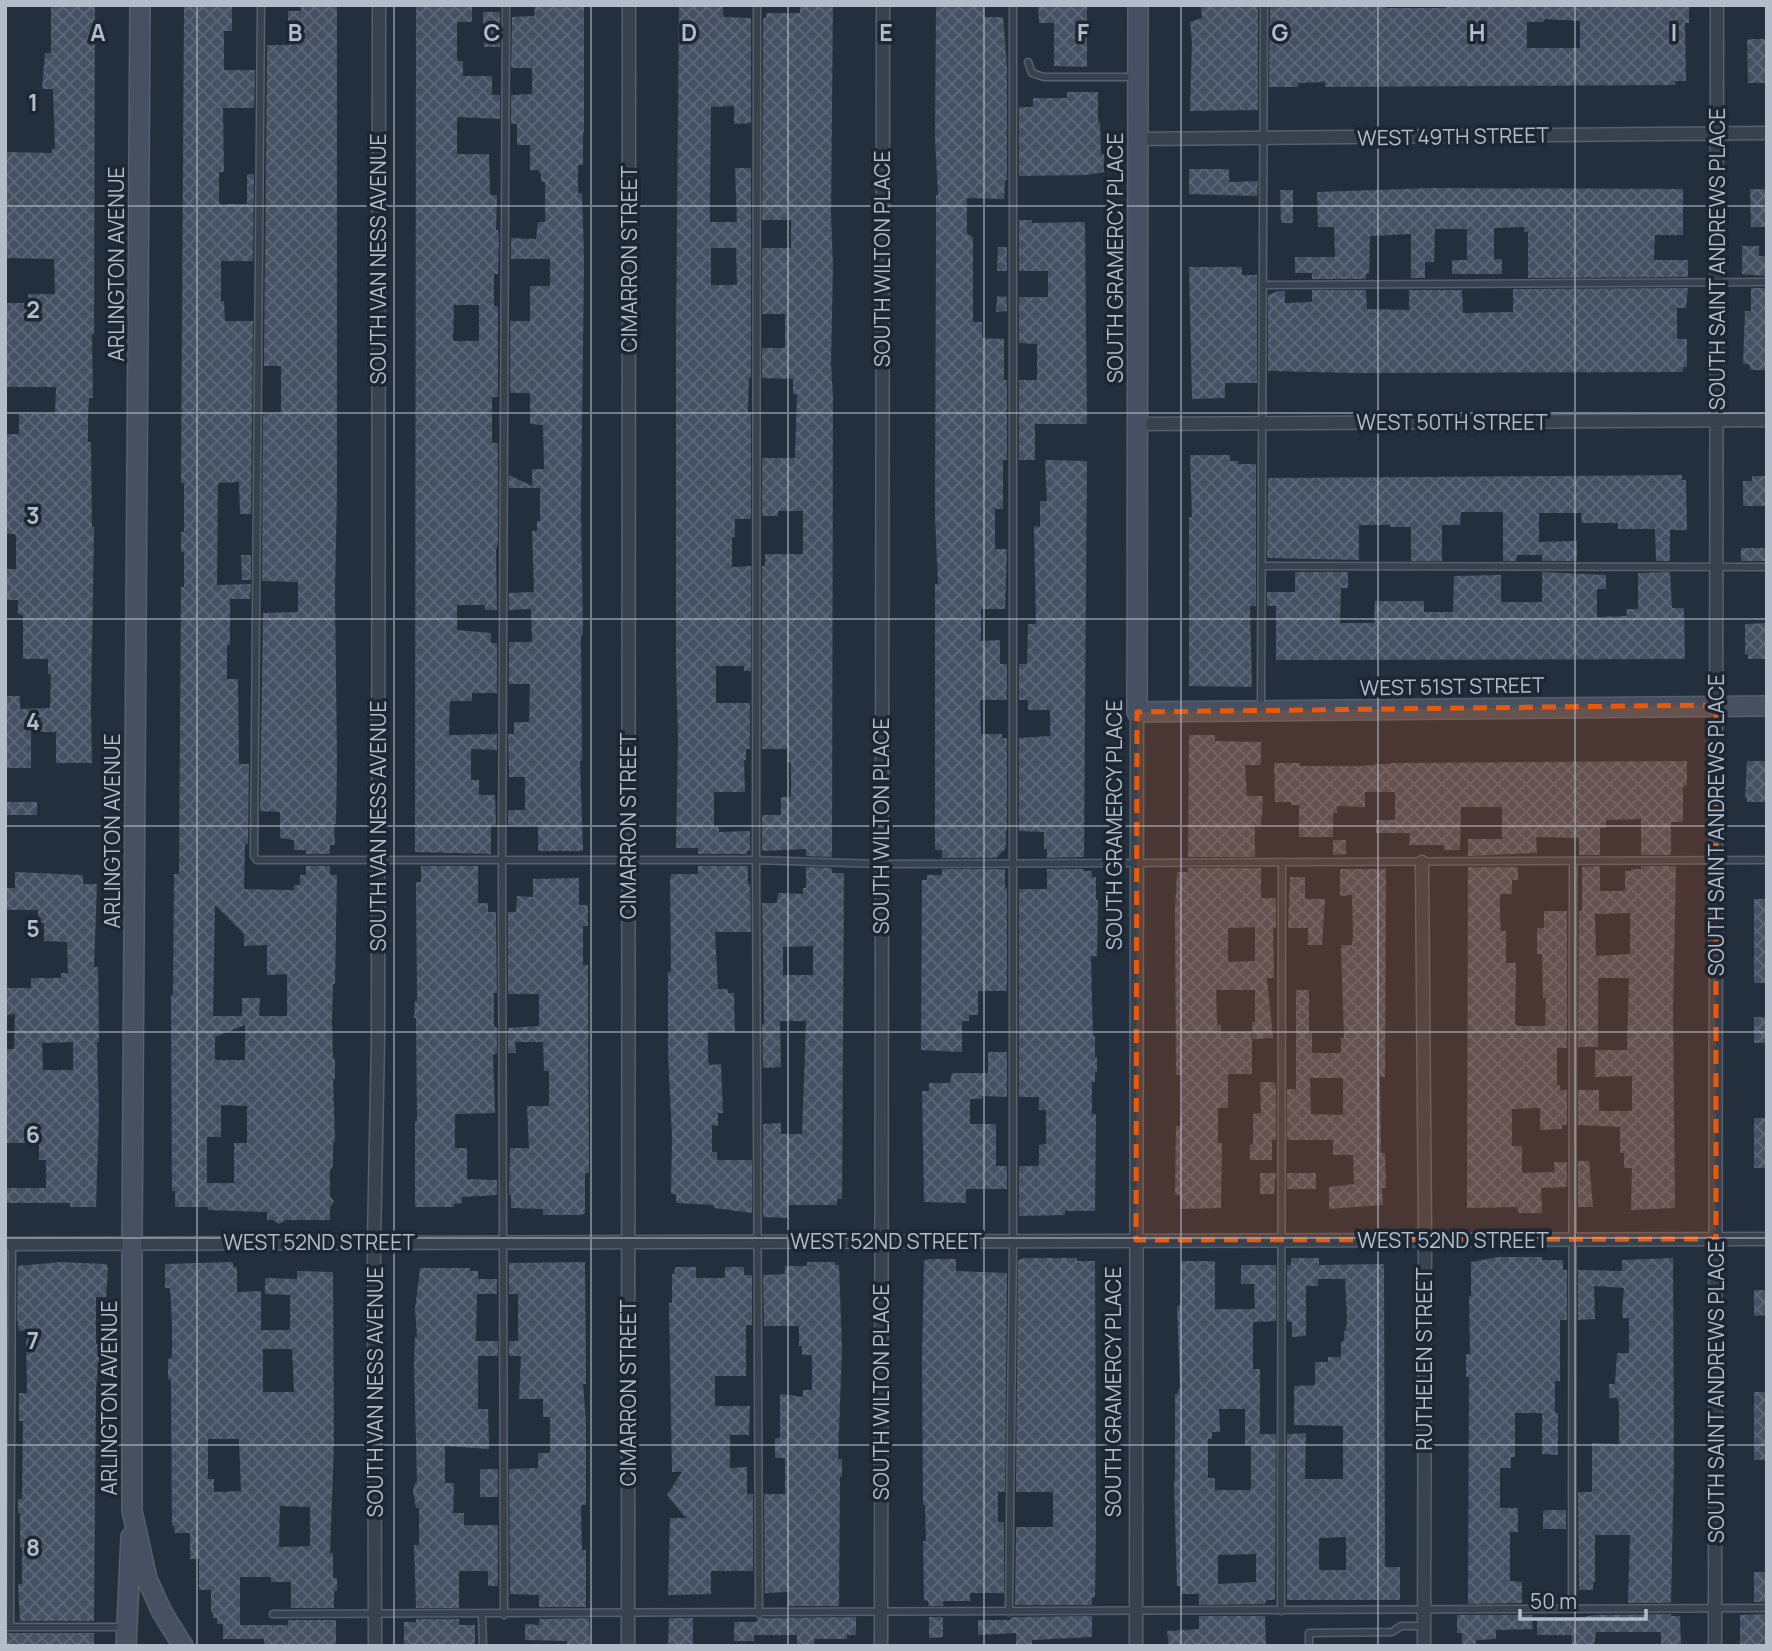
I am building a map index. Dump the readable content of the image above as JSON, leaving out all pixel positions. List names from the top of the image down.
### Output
{
  "streets": {
    "main road": ["SOUTH GRAMERCY PLACE", "ARLINGTON AVENUE", "WEST 51ST STREET"],
    "street": [
      "WEST 49TH STREET",
      "SOUTH VAN NESS AVENUE",
      "CIMARRON STREET",
      "SOUTH WILTON PLACE",
      "SOUTH SAINT ANDREWS PLACE",
      "WEST 50TH STREET",
      "WEST 52ND STREET",
      "RUTHELEN STREET"
    ]
  },
  "crossings": [
    ["WEST 49TH STREET", "SOUTH GRAMERCY PLACE"],
    ["WEST 49TH STREET", "SOUTH SAINT ANDREWS PLACE"],
    ["SOUTH GRAMERCY PLACE", "WEST 50TH STREET"],
    ["SOUTH GRAMERCY PLACE", "WEST 51ST STREET"],
    ["SOUTH GRAMERCY PLACE", "WEST 52ND STREET"],
    ["SOUTH VAN NESS AVENUE", "WEST 52ND STREET"],
    ["CIMARRON STREET", "WEST 52ND STREET"],
    ["SOUTH WILTON PLACE", "WEST 52ND STREET"],
    ["SOUTH SAINT ANDREWS PLACE", "WEST 50TH STREET"],
    ["SOUTH SAINT ANDREWS PLACE", "WEST 51ST STREET"],
    ["SOUTH SAINT ANDREWS PLACE", "WEST 52ND STREET"],
    ["ARLINGTON AVENUE", "WEST 52ND STREET"],
    ["WEST 52ND STREET", "RUTHELEN STREET"]
  ],
  "scale_bar": "50 m",
  "grid": {
    "columns": [
      "A",
      "B",
      "C",
      "D",
      "E",
      "F",
      "G",
      "H",
      "I"
    ],
    "rows": [
      "1",
      "2",
      "3",
      "4",
      "5",
      "6",
      "7",
      "8"
    ]
  }
}
